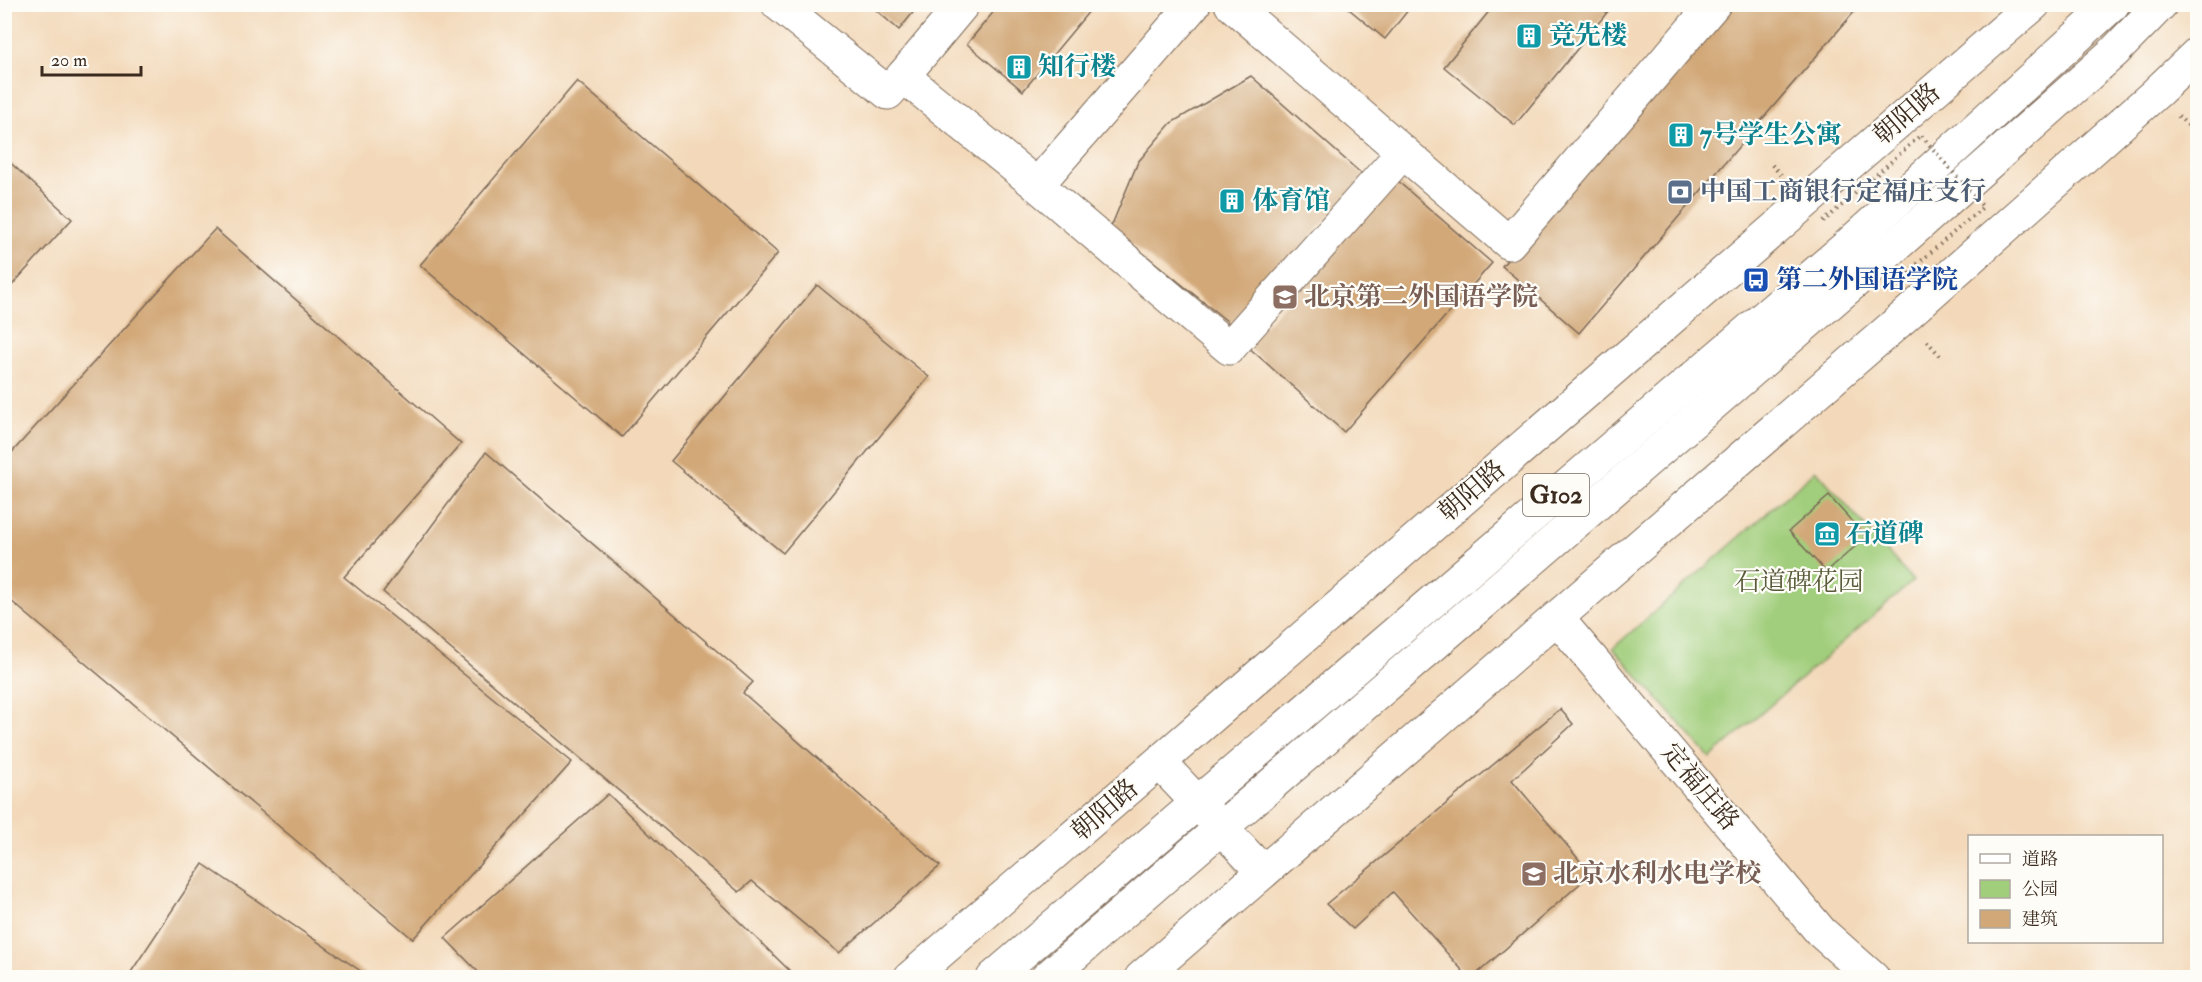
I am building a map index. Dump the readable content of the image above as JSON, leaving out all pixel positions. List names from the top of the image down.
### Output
{
  "streets": {
    "main road": ["朝阳路", "G102", "定福庄路"]
  },
  "parks": ["石道碑花园"],
  "places": {
    "building": [
      "竞先楼",
      "知行楼",
      "7号学生公寓",
      "体育馆"
    ],
    "bank": ["中国工商银行定福庄支行"],
    "bus stop": ["第二外国语学院"],
    "school or university": ["北京第二外国语学院", "北京水利水电学校"],
    "museum": ["石道碑"]
  },
  "legend": ["道路", "公园", "建筑"],
  "scale_bar": "20 m"
}
